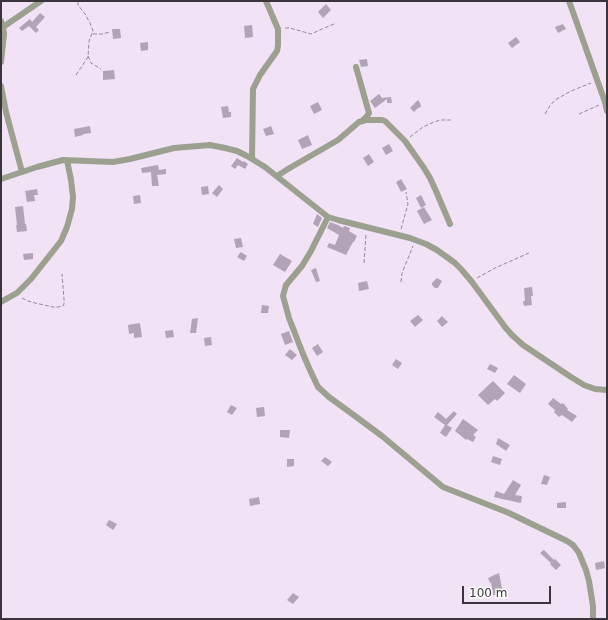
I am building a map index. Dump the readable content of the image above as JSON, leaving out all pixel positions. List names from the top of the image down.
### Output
{
  "scale_bar": "100 m"
}
